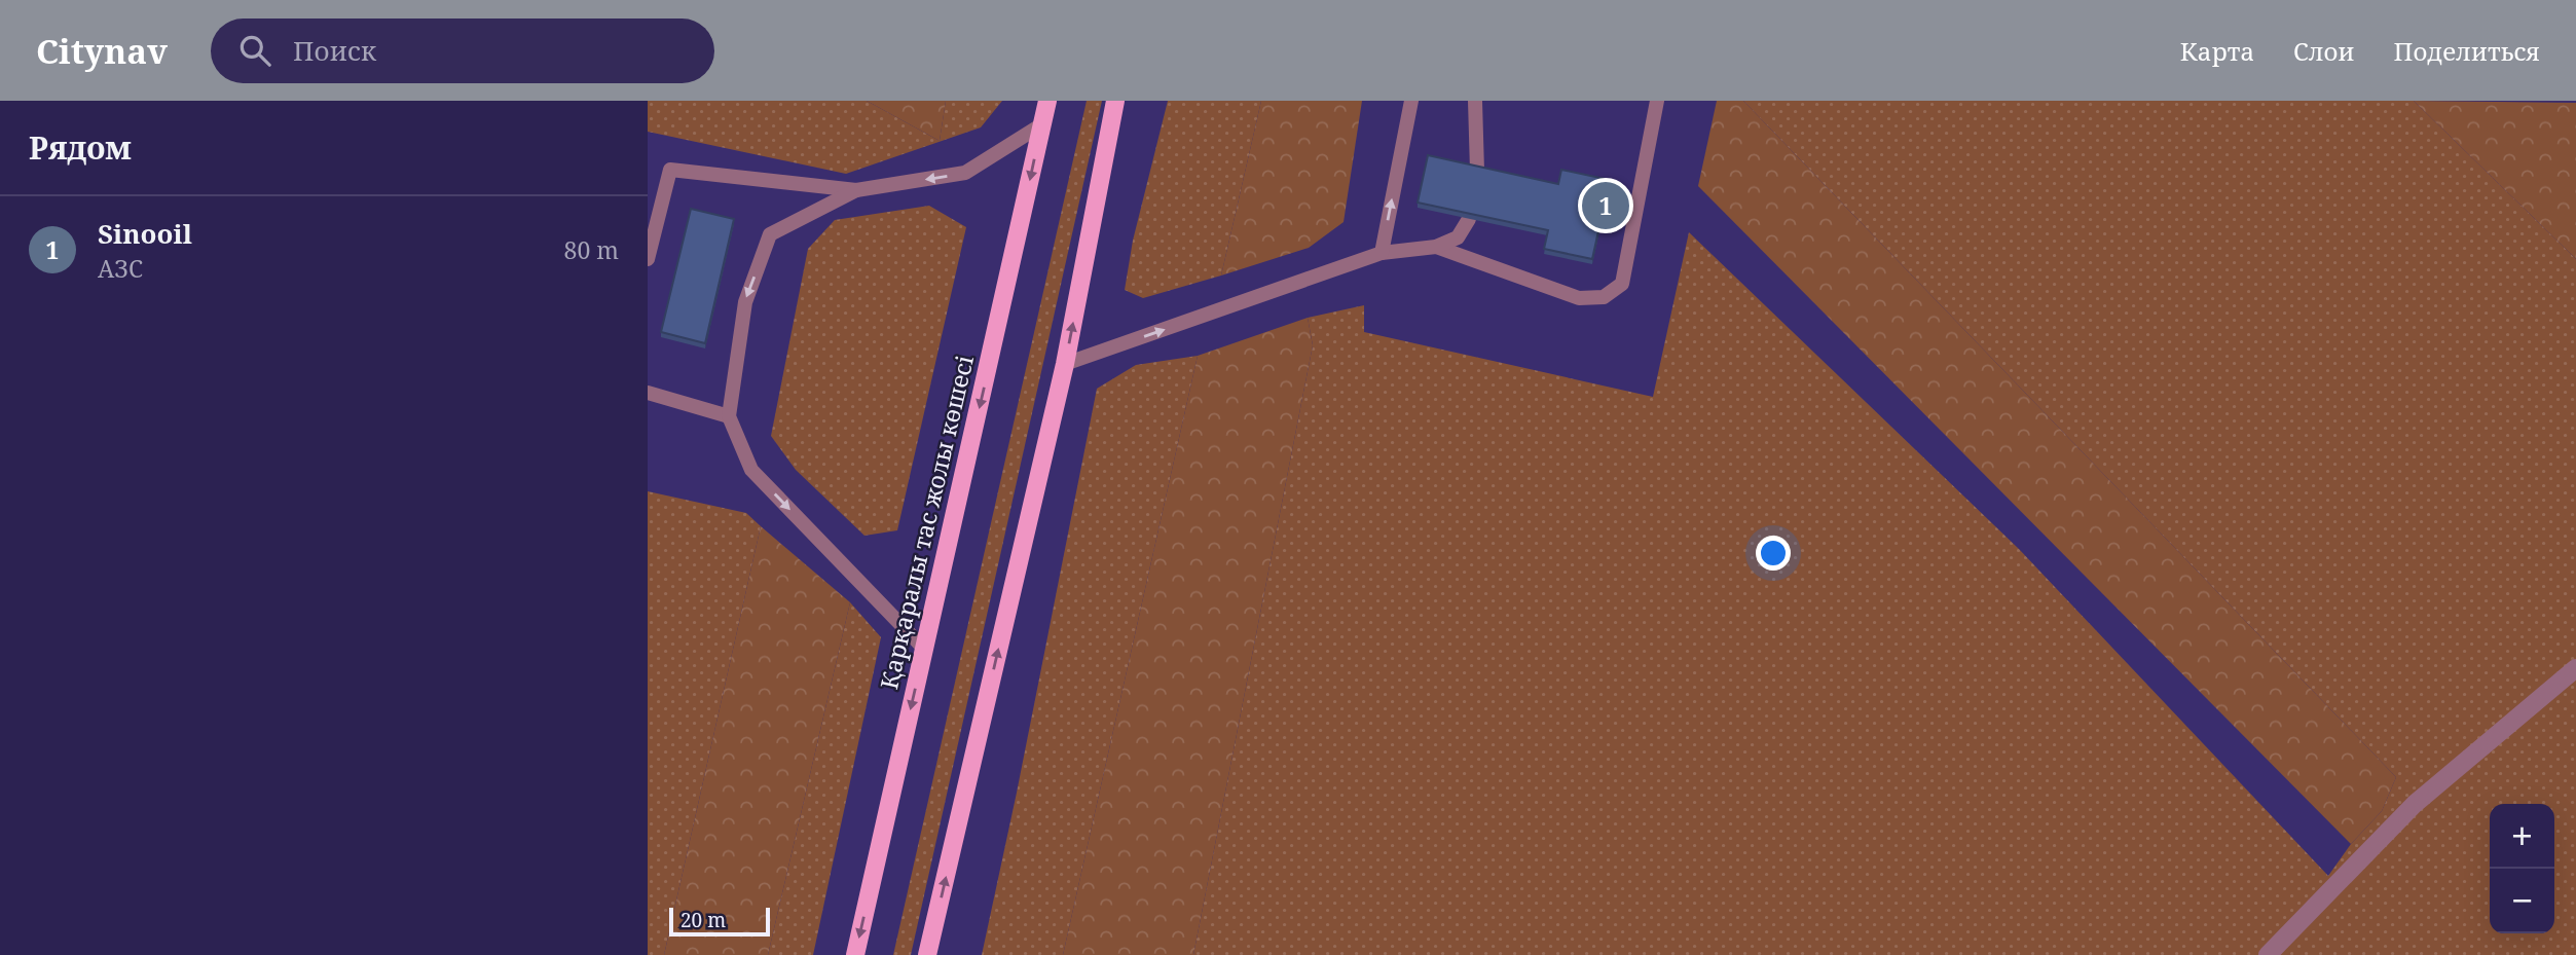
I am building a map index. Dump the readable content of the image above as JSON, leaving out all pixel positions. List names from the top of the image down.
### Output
{
  "streets": {
    "main road": ["Қарқаралы тас жолы көшесі"]
  },
  "scale_bar": "20 m",
  "page": {
    "header": "Citynav",
    "search": "Поиск",
    "nav": ["Карта", "Слои", "Поделиться"],
    "heading": "Рядом",
    "pins": "1",
    "list": [
      {
        "mark": "1",
        "name": "Sinooil",
        "note": "АЗС",
        "value": "80 m"
      }
    ],
    "map_buttons": ["+", "−"],
    "scale": "20 m"
  }
}
